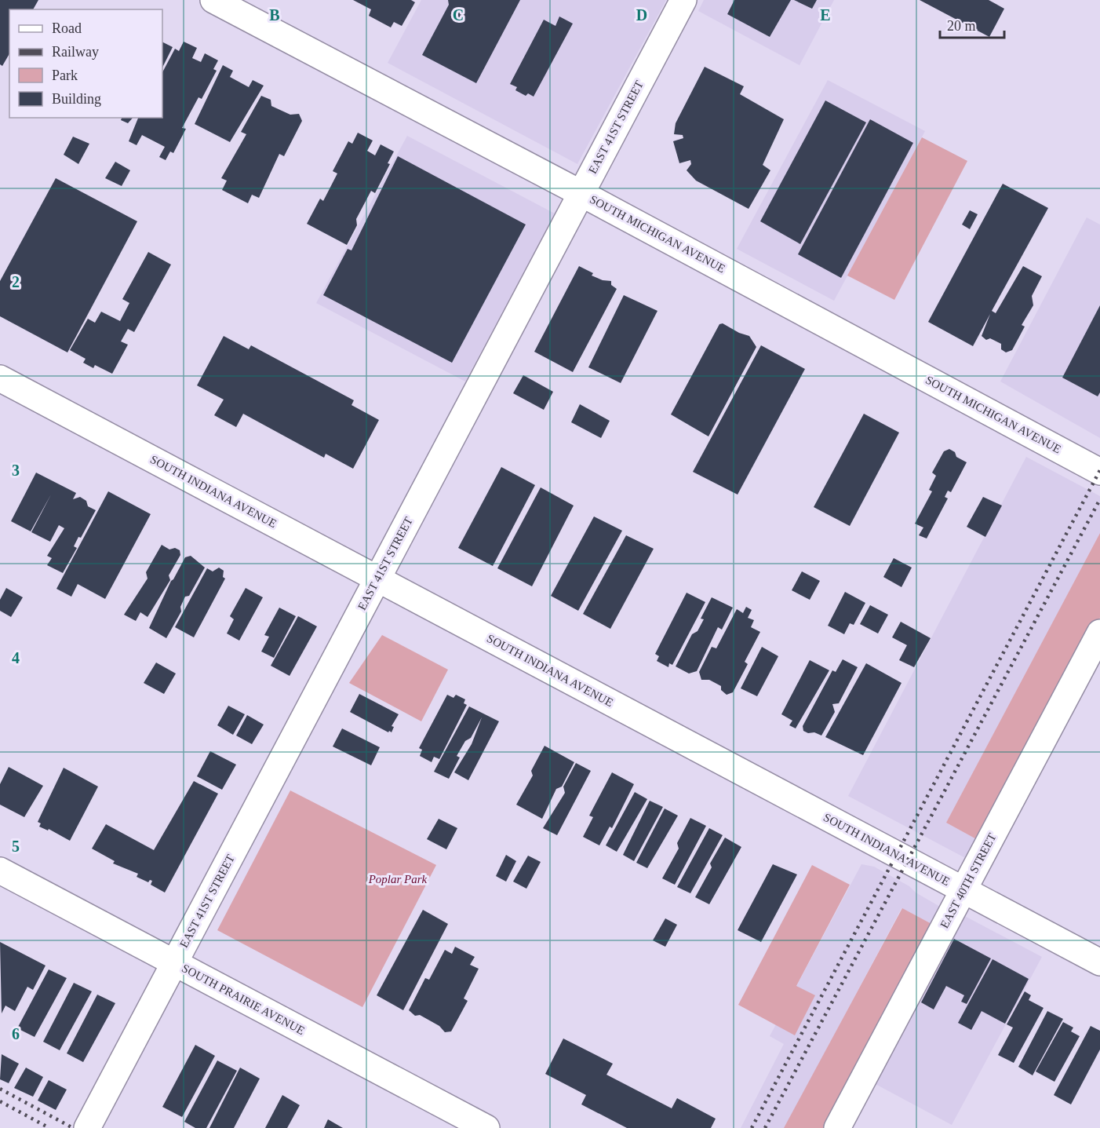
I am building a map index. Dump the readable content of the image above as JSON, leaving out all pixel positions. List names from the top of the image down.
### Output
{
  "streets": {
    "street": [
      "EAST 41ST STREET",
      "SOUTH MICHIGAN AVENUE",
      "SOUTH INDIANA AVENUE",
      "EAST 40TH STREET",
      "SOUTH PRAIRIE AVENUE"
    ]
  },
  "crossings": [
    ["EAST 41ST STREET", "SOUTH MICHIGAN AVENUE"],
    ["EAST 41ST STREET", "SOUTH INDIANA AVENUE"],
    ["EAST 41ST STREET", "SOUTH PRAIRIE AVENUE"],
    ["SOUTH INDIANA AVENUE", "EAST 40TH STREET"]
  ],
  "parks": ["Poplar Park"],
  "legend": [
    "Road",
    "Railway",
    "Park",
    "Building"
  ],
  "scale_bar": "20 m",
  "grid": {
    "columns": [
      "B",
      "C",
      "D",
      "E"
    ],
    "rows": [
      "2",
      "3",
      "4",
      "5",
      "6"
    ]
  }
}
